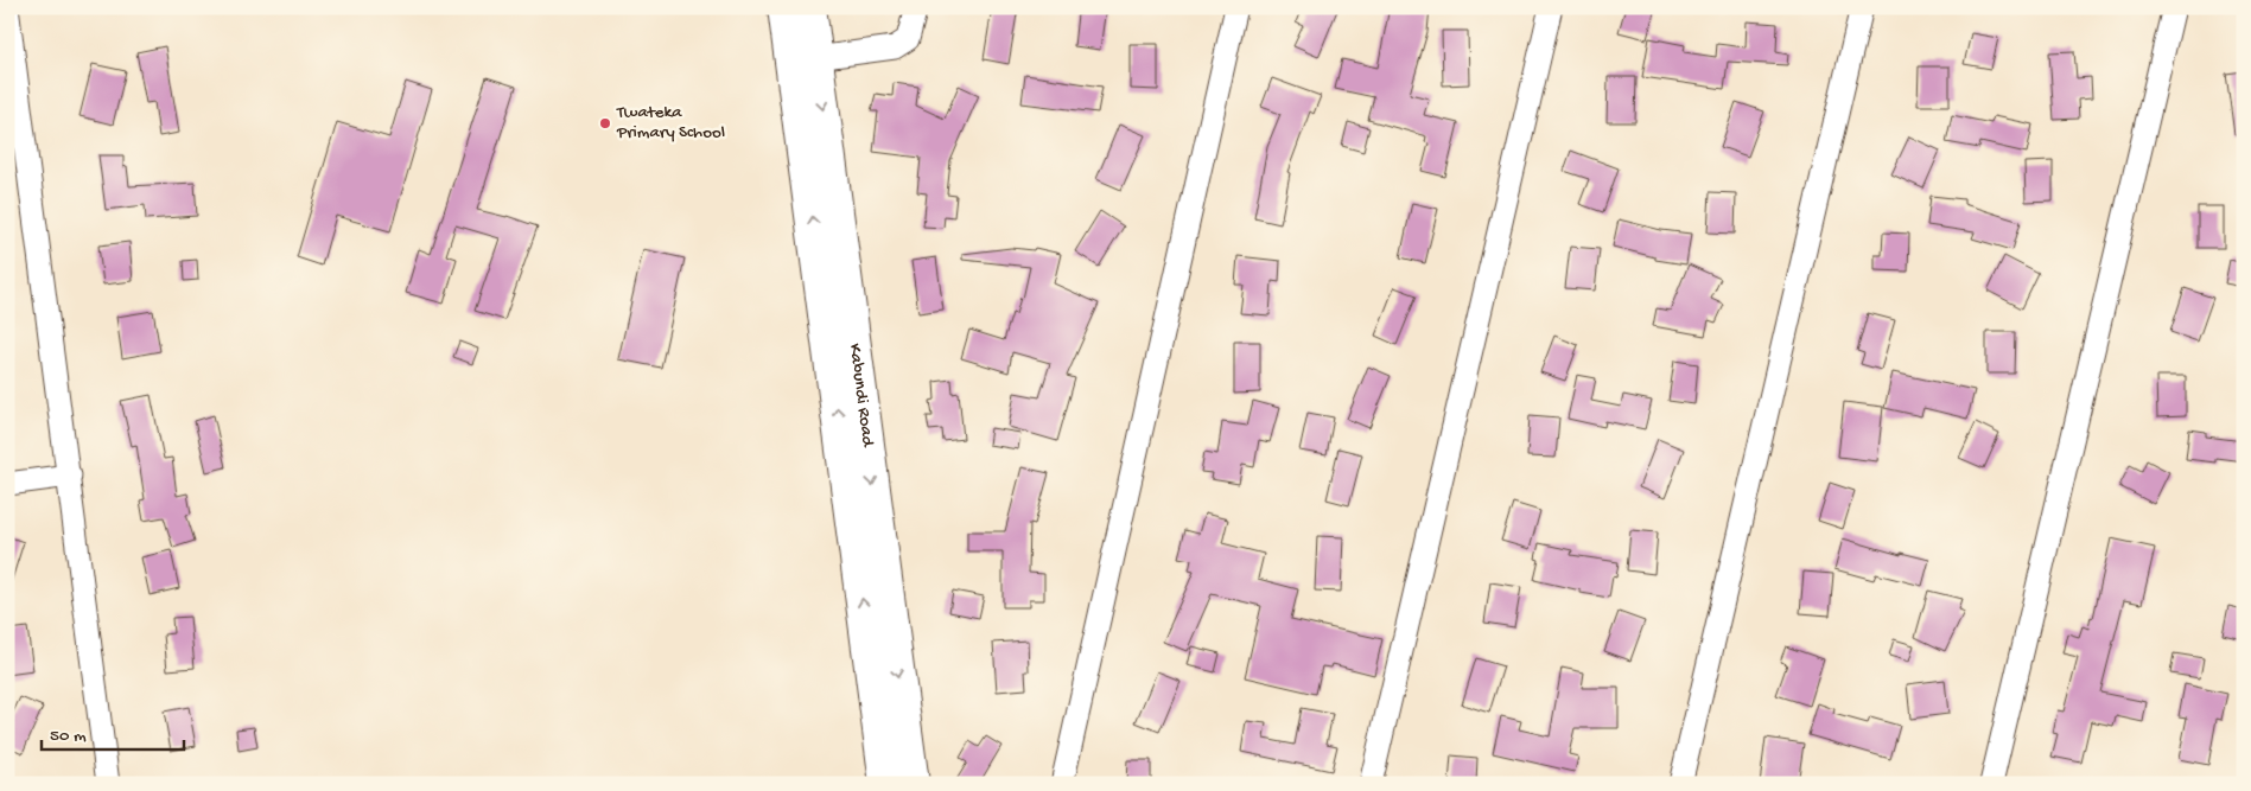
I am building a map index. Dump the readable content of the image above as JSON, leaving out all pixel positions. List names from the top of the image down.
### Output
{
  "streets": {
    "street": ["Kabundi Road"]
  },
  "places": ["Twateka Primary School"],
  "scale_bar": "50 m"
}
